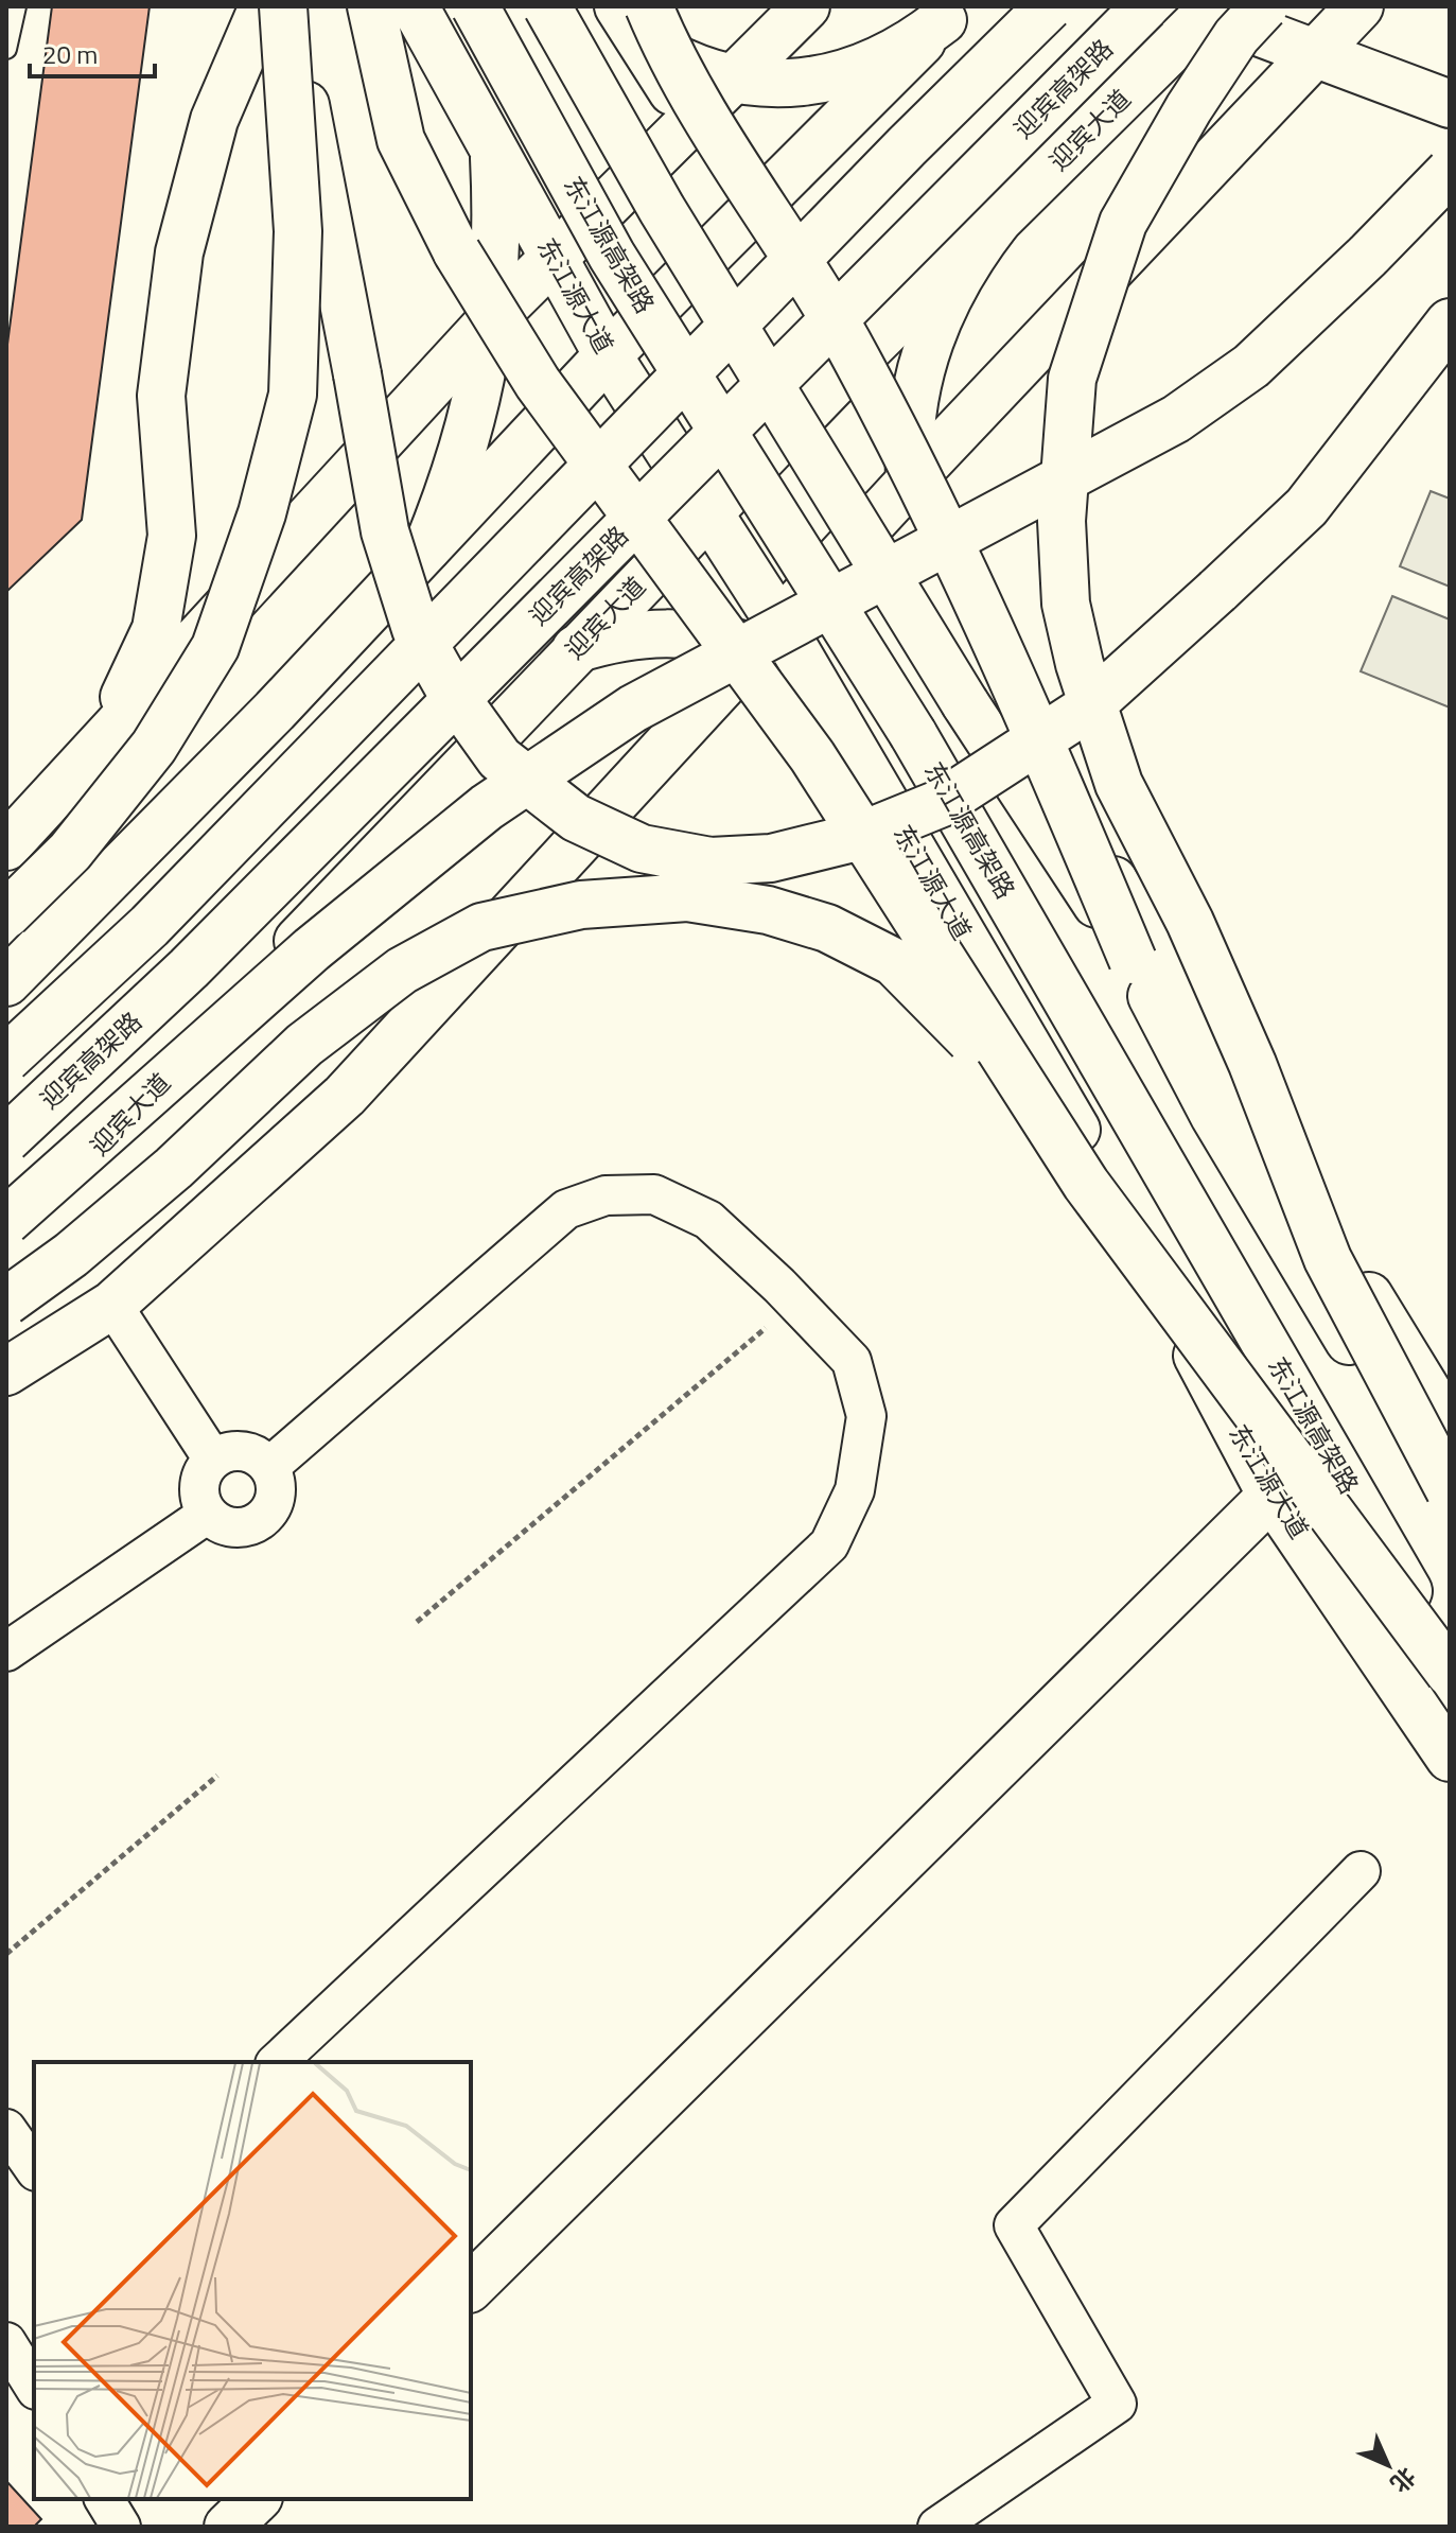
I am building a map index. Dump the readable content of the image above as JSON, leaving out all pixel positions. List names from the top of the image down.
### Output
{
  "streets": {
    "main road": [
      "迎宾高架路",
      "迎宾大道",
      "东江源高架路",
      "东江源大道"
    ]
  },
  "crossings": [
    ["迎宾大道", "东江源大道"]
  ],
  "scale_bar": "20 m",
  "north": "bottom right"
}
